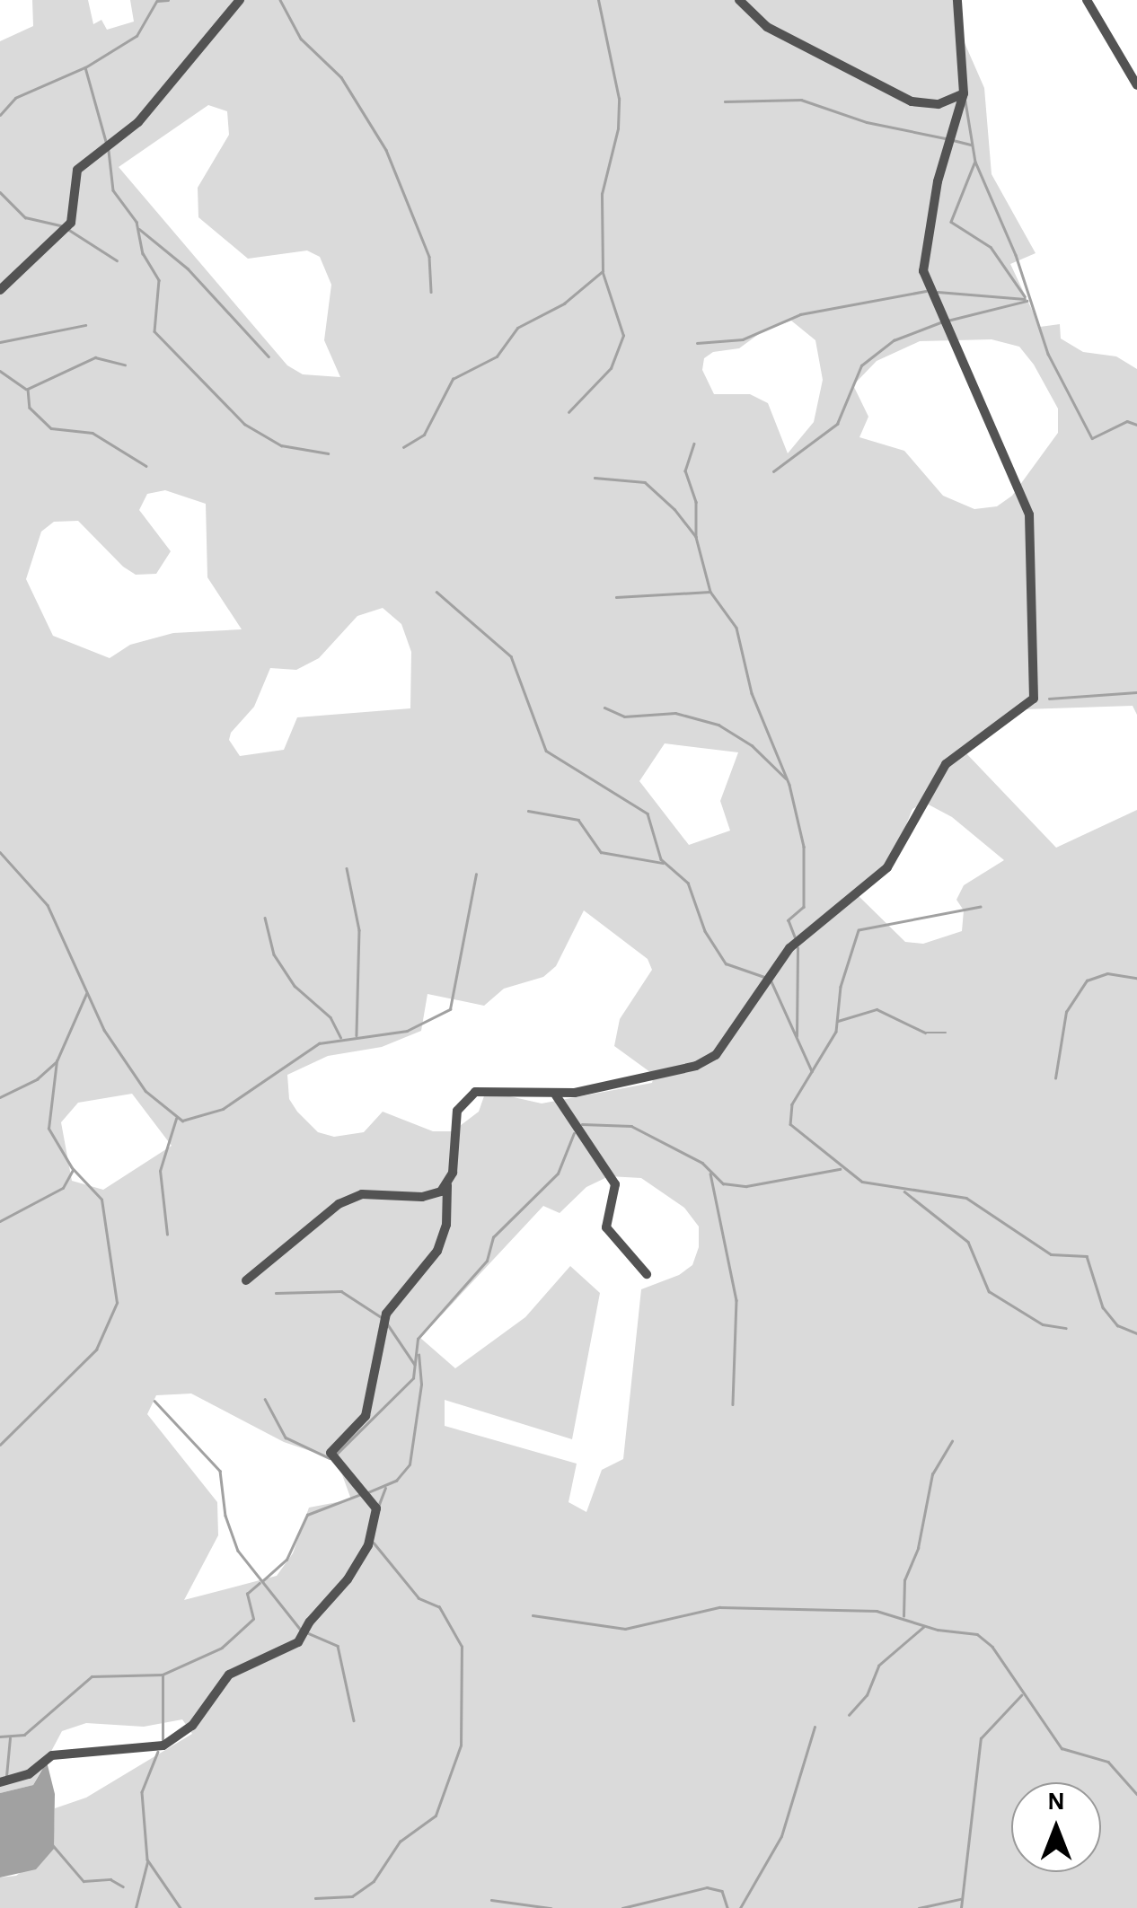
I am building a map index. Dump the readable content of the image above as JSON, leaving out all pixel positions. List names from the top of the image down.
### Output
{
  "north": "top"
}
